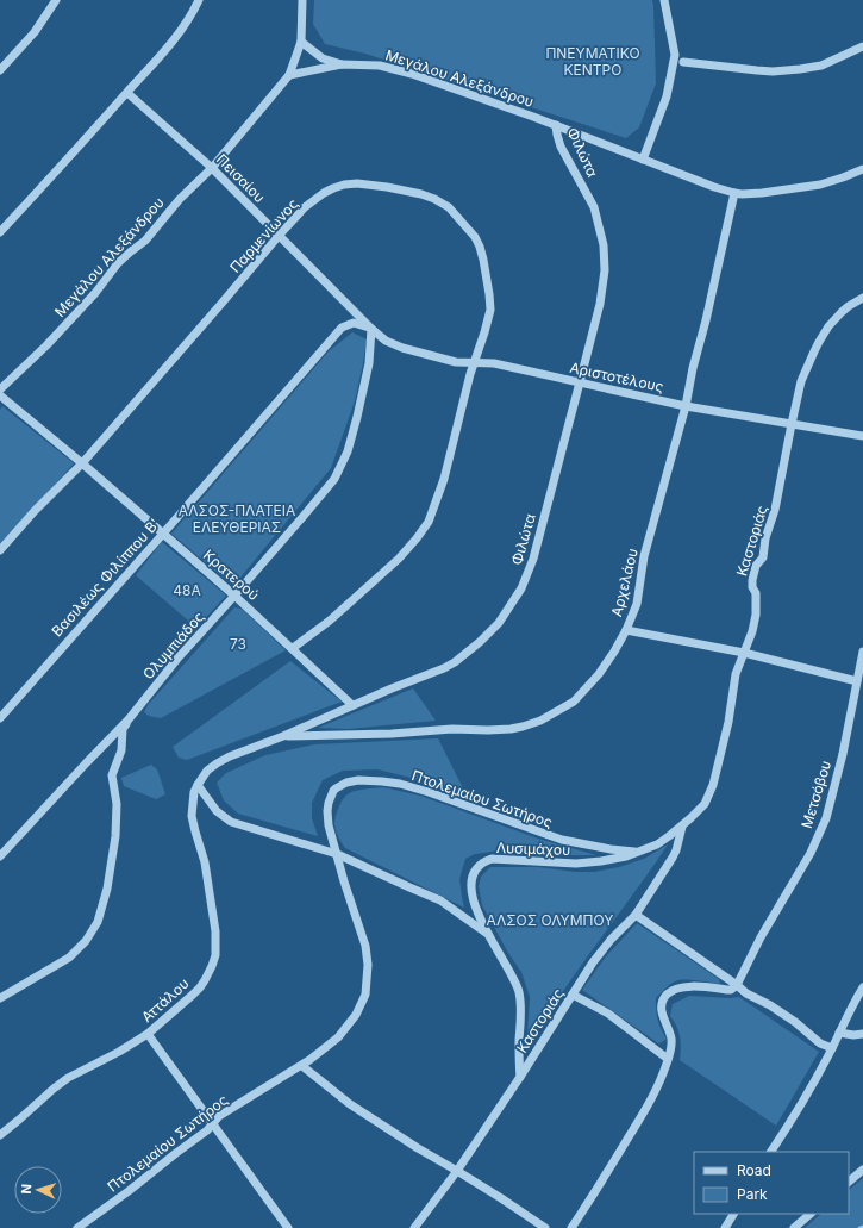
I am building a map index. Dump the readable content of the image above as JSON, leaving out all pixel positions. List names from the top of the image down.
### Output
{
  "streets": {
    "street": [
      "Μεγάλου Αλεξάνδρου",
      "Φιλώτα",
      "Πεισαίου",
      "Παρμενίωνος",
      "Αριστοτέλους",
      "Καστοριάς",
      "Κρατερού",
      "Βασιλέως Φιλίππου Β'",
      "Αρχελάου",
      "Ολυμπιάδος",
      "Μετσόβου",
      "Πτολεμαίου Σωτήρος",
      "Λυσιμάχου",
      "Αττάλου"
    ]
  },
  "crossings": [
    ["Μεγάλου Αλεξάνδρου", "Φιλώτα"],
    ["Μεγάλου Αλεξάνδρου", "Πεισαίου"],
    ["Μεγάλου Αλεξάνδρου", "Αρχελάου"],
    ["Φιλώτα", "Αριστοτέλους"],
    ["Φιλώτα", "Κρατερού"],
    ["Φιλώτα", "Αρχελάου"],
    ["Φιλώτα", "Αττάλου"],
    ["Πεισαίου", "Παρμενίωνος"],
    ["Πεισαίου", "Αριστοτέλους"],
    ["Πεισαίου", "Βασιλέως Φιλίππου Β'"],
    ["Πεισαίου", "Ολυμπιάδος"],
    ["Παρμενίωνος", "Αριστοτέλους"],
    ["Παρμενίωνος", "Κρατερού"],
    ["Αριστοτέλους", "Καστοριάς"],
    ["Αριστοτέλους", "Βασιλέως Φιλίππου Β'"],
    ["Αριστοτέλους", "Αρχελάου"],
    ["Αριστοτέλους", "Ολυμπιάδος"],
    ["Καστοριάς", "Πτολεμαίου Σωτήρος"],
    ["Καστοριάς", "Λυσιμάχου"],
    ["Κρατερού", "Βασιλέως Φιλίππου Β'"],
    ["Κρατερού", "Ολυμπιάδος"],
    ["Βασιλέως Φιλίππου Β'", "Ολυμπιάδος"],
    ["Πτολεμαίου Σωτήρος", "Λυσιμάχου"]
  ],
  "parks": [
    "ΠΝΕΥΜΑΤΙΚΟ ΚΕΝΤΡΟ",
    "ΑΛΣΟΣ-ΠΛΑΤΕΙΑ ΕΛΕΥΘΕΡΙΑΣ",
    "48Α",
    "73",
    "ΑΛΣΟΣ ΟΛΥΜΠΟΥ"
  ],
  "legend": ["Road", "Park"],
  "north": "left"
}
